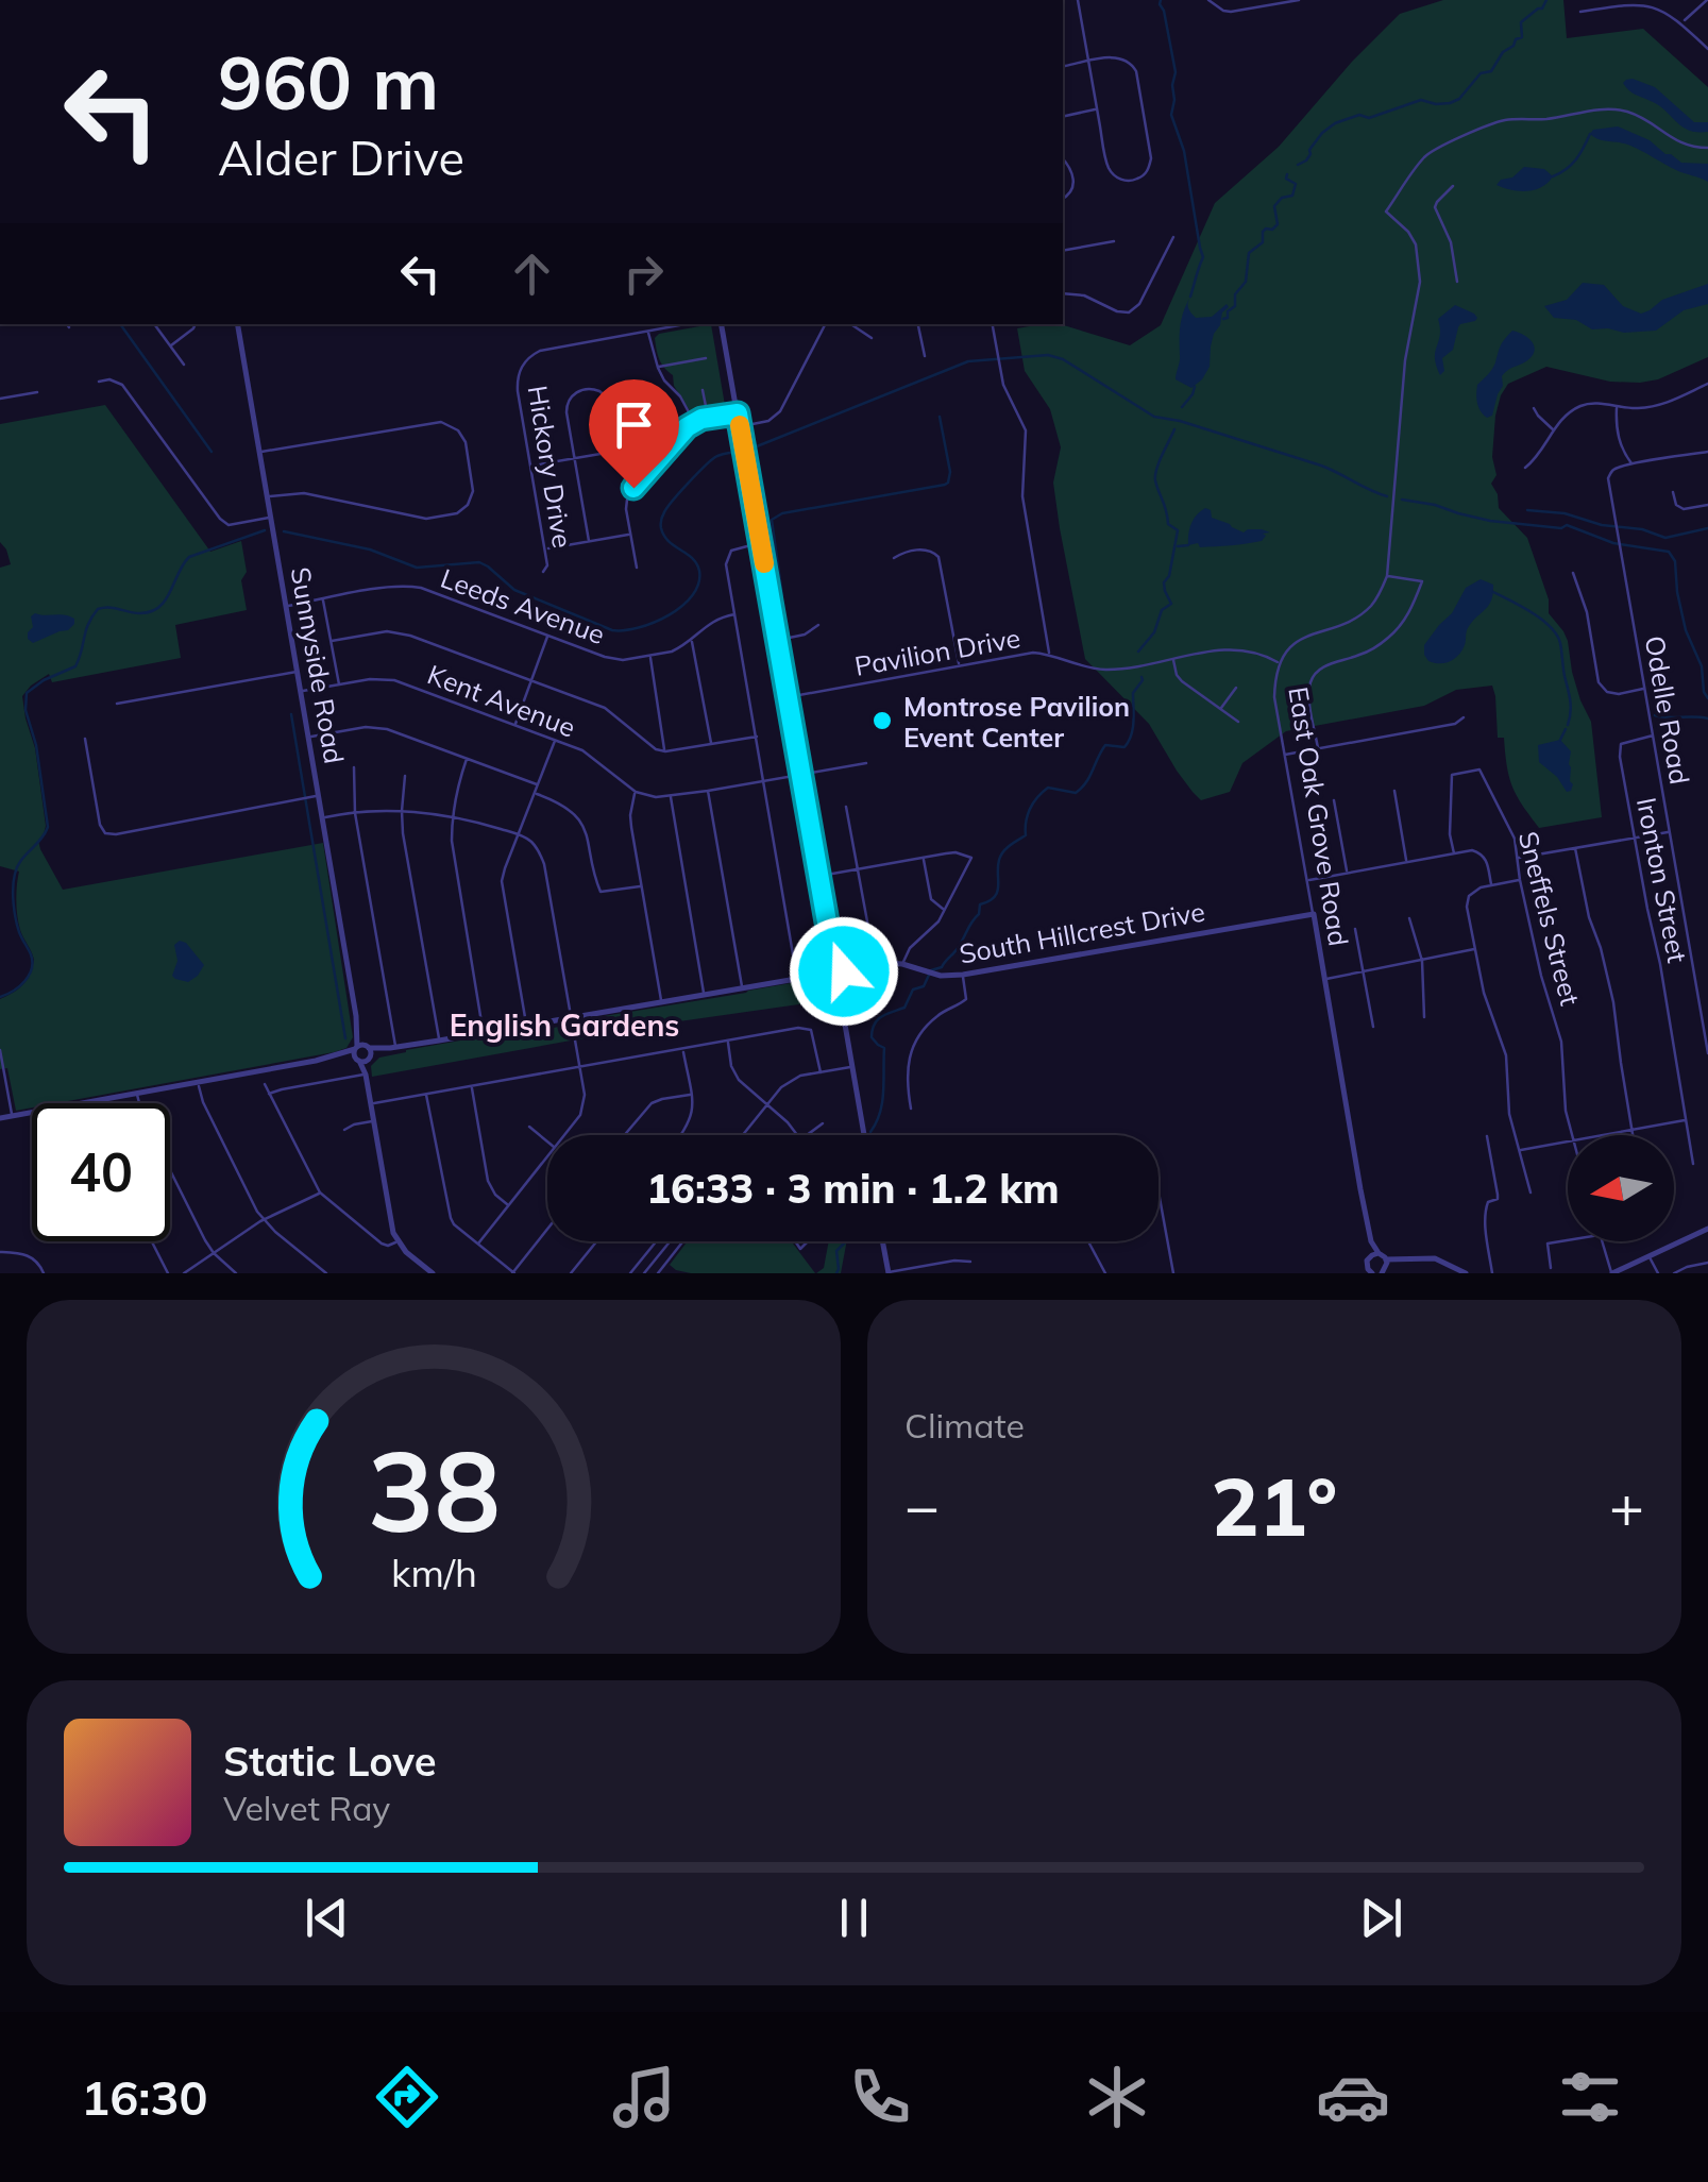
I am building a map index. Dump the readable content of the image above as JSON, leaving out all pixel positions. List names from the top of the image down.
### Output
{
  "streets": {
    "street": [
      "Hickory Drive",
      "Leeds Avenue",
      "Pavilion Drive",
      "Sunnyside Road",
      "Kent Avenue",
      "Odelle Road",
      "East Oak Grove Road",
      "Ironton Street",
      "Sneffels Street",
      "South Hillcrest Drive"
    ]
  },
  "crossings": [
    ["Leeds Avenue", "Sunnyside Road"],
    ["Pavilion Drive", "East Oak Grove Road"],
    ["Sunnyside Road", "Kent Avenue"],
    ["Odelle Road", "Ironton Street"],
    ["East Oak Grove Road", "South Hillcrest Drive"]
  ],
  "districts": ["English Gardens"],
  "places": ["Montrose Pavilion Event Center"],
  "north": "left",
  "page": {
    "turn": ["960 m", "Alder Drive"],
    "limit": "40",
    "trip": "16:33 · 3 min · 1.2 km",
    "tile": "Climate",
    "heat": ["−", "21°", "+"],
    "song": ["Static Love", "Velvet Ray"],
    "tabs": "16:30",
    "gauge": ["38", "km/h"]
  }
}
